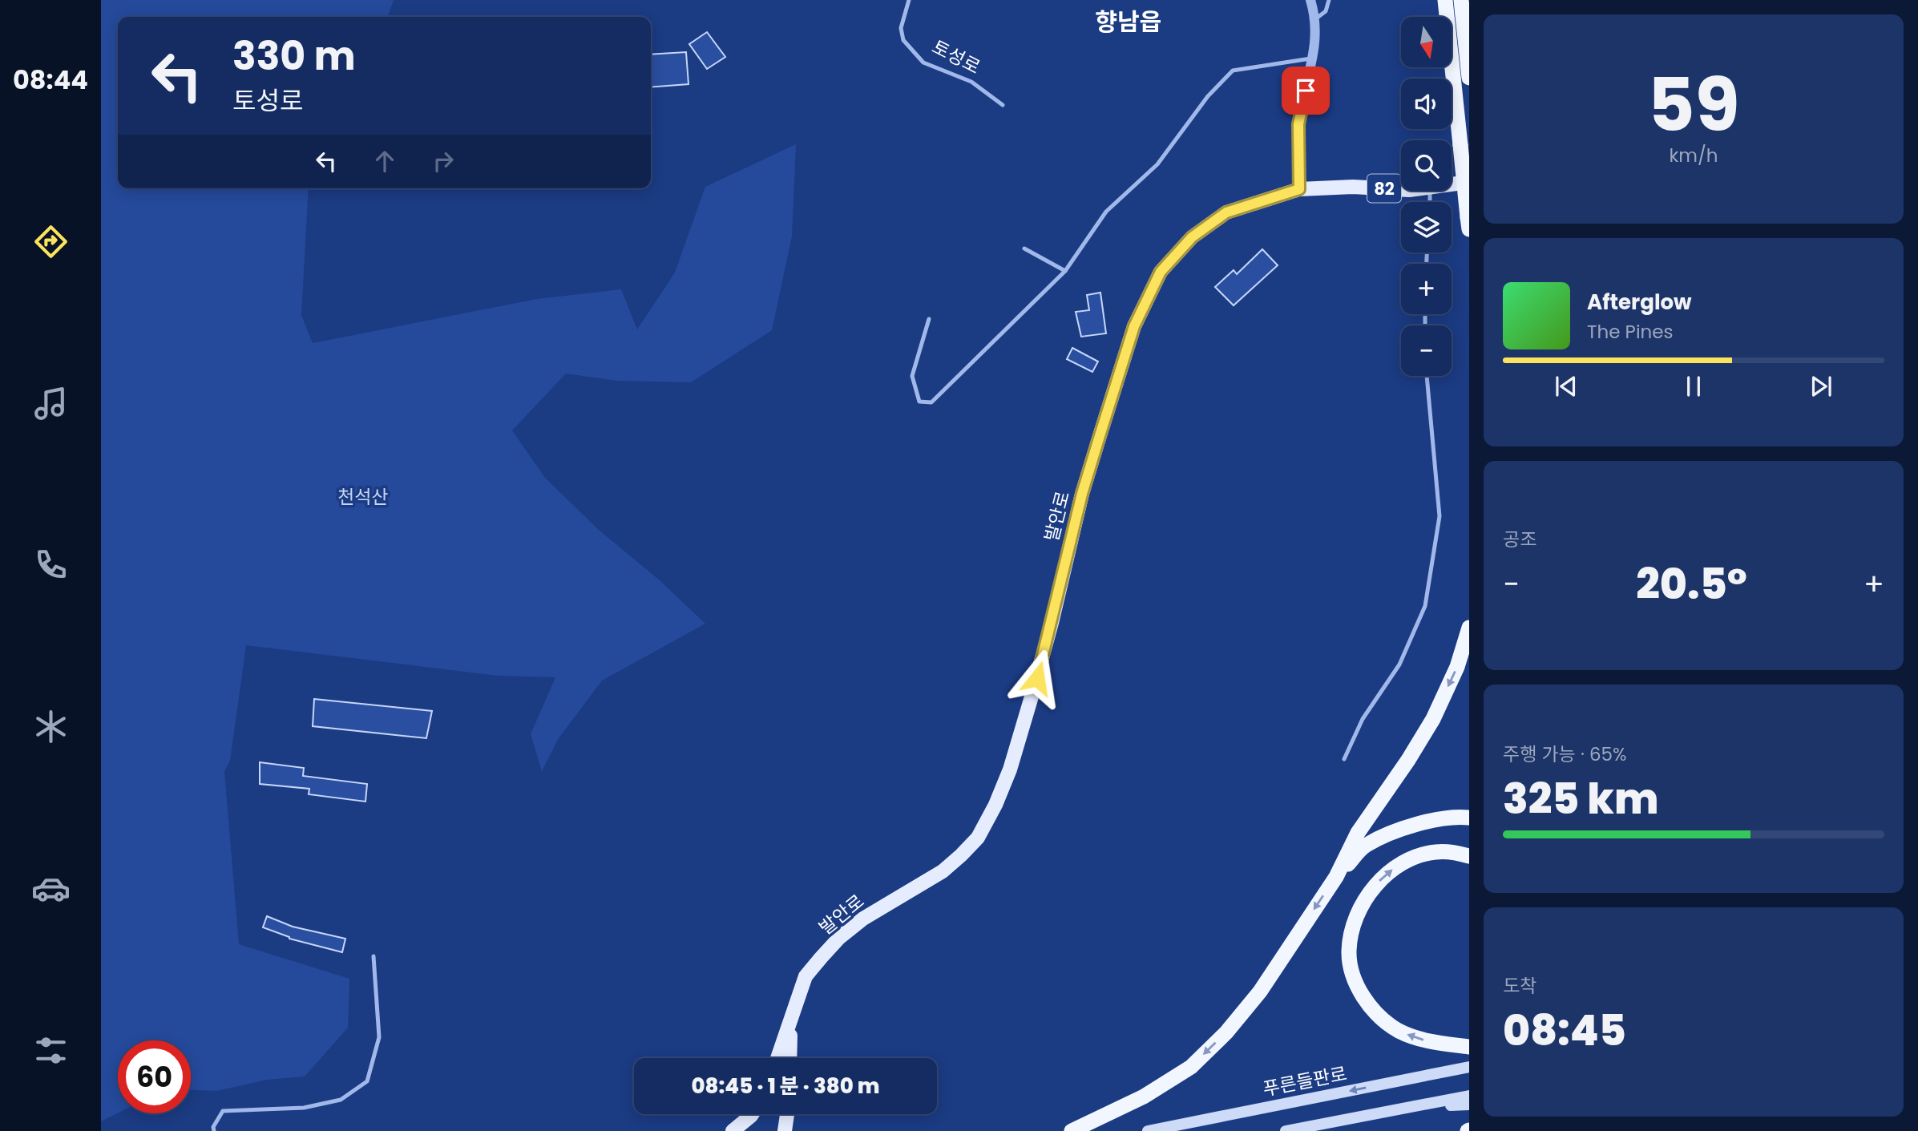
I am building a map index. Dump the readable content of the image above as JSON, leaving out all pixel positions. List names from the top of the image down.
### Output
{
  "streets": {
    "main road": ["82", "발안로", "푸른들판로"],
    "lane": ["토성로"]
  },
  "crossings": [
    ["82", "발안로"]
  ],
  "districts": ["향남읍"],
  "parks": ["천석산"],
  "north": "bottom",
  "page": {
    "tabs": "08:44",
    "tile": [
      ["59", "km/h"],
      "공조",
      ["주행 가능 · 65%", "325 km"],
      ["도착", "08:45"]
    ],
    "map_buttons": ["+", "−"],
    "turn": ["330 m", "토성로"],
    "song": ["Afterglow", "The Pines"],
    "heat": ["−", "20.5°", "+"],
    "limit": "60",
    "trip": "08:45 · 1 분 · 380 m"
  }
}
